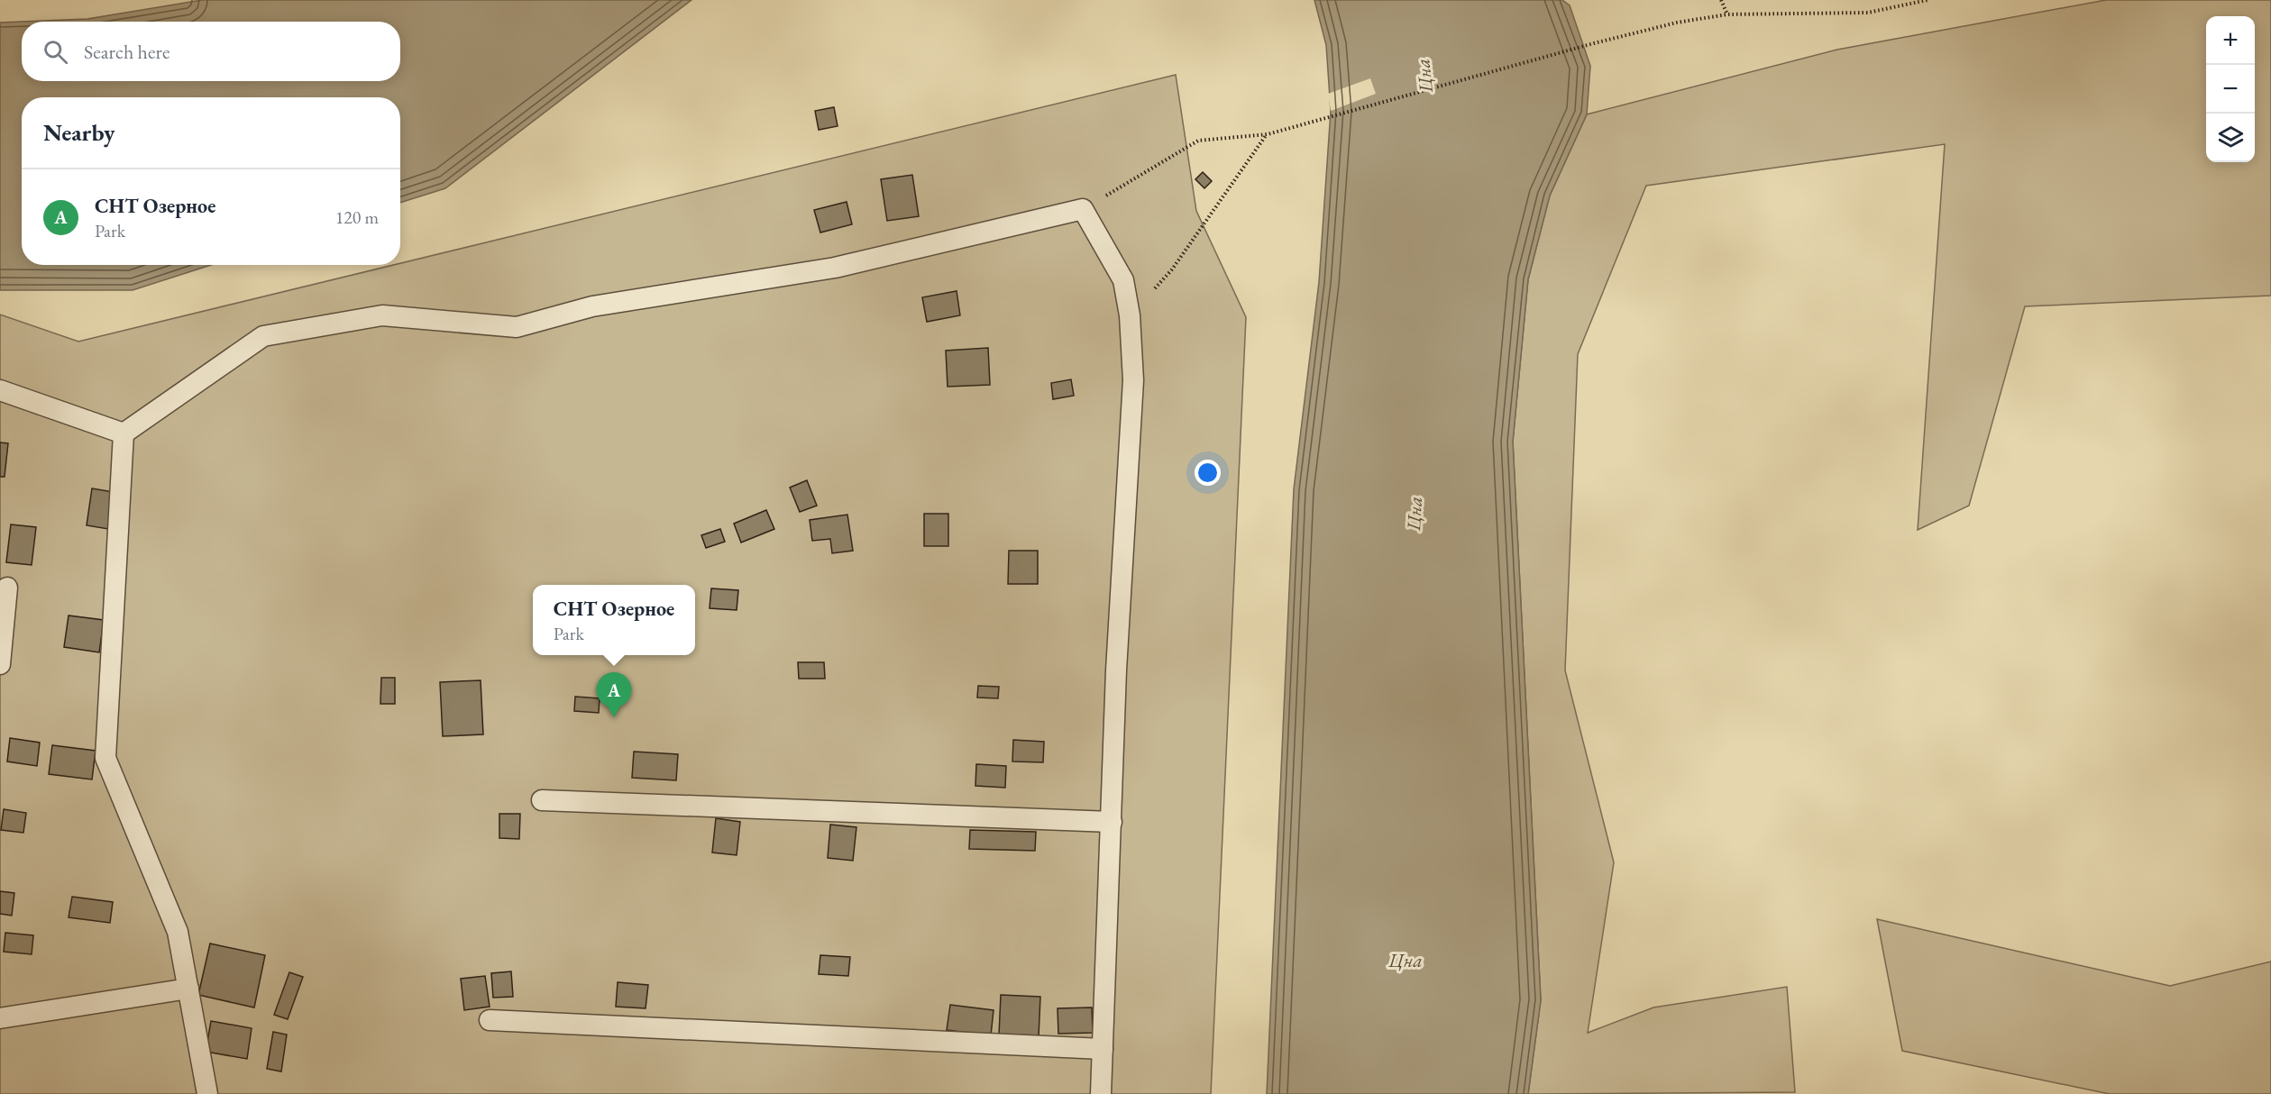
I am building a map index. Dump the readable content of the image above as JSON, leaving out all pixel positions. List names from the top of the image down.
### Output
{
  "water": ["Цна"],
  "page": {
    "map_buttons": ["+", "−"],
    "search": "Search here",
    "heading": "Nearby",
    "list": [
      {
        "mark": "A",
        "name": "СНТ Озерное",
        "note": "Park",
        "value": "120 m"
      }
    ],
    "popup": ["СНТ Озерное", "Park"],
    "pins": "A"
  }
}
